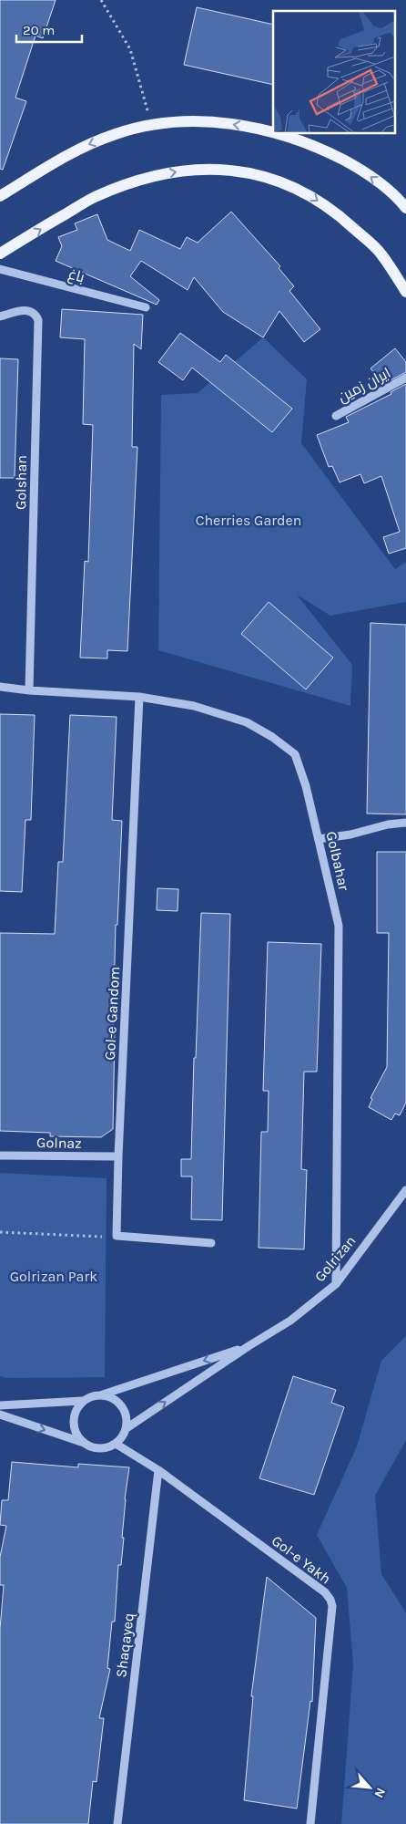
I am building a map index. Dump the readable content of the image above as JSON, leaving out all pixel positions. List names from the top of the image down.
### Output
{
  "streets": {
    "street": [
      "باغ",
      "ایران زمین",
      "Golshan",
      "Golbahar",
      "Gol-e Gandom",
      "Golnaz",
      "Golrizan",
      "Gol-e Yakh",
      "Shaqayeq"
    ]
  },
  "crossings": [
    ["Golshan", "Golbahar"],
    ["Golbahar", "Gol-e Gandom"],
    ["Golbahar", "Golrizan"],
    ["Gol-e Gandom", "Golnaz"],
    ["Golrizan", "Gol-e Yakh"],
    ["Gol-e Yakh", "Shaqayeq"]
  ],
  "parks": ["Cherries Garden", "Golrizan Park"],
  "scale_bar": "20 m",
  "north": "bottom right"
}
